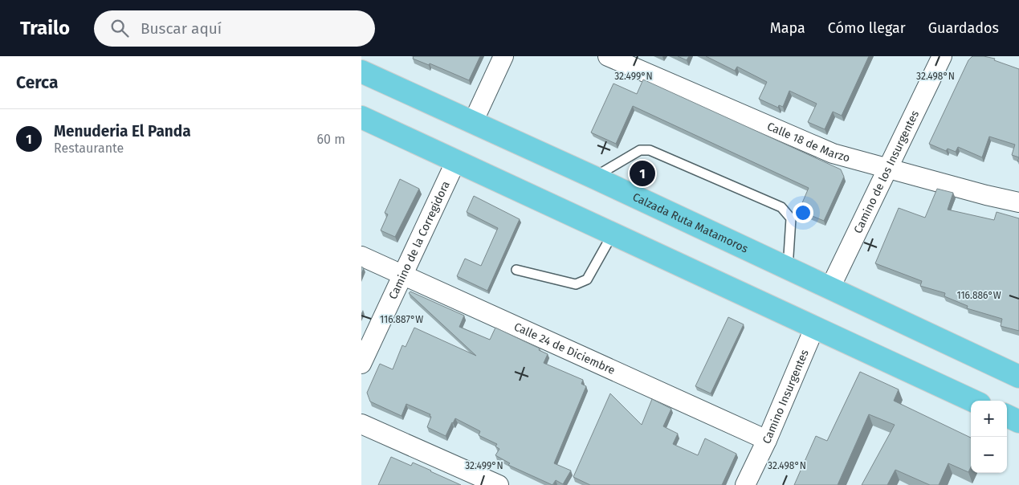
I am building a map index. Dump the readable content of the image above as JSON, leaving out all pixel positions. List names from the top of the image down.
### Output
{
  "streets": {
    "main road": ["Calzada Ruta Matamoros"],
    "street": [
      "Calle 18 de Marzo",
      "Camino de los Insurgentes",
      "Camino de la Corregidora",
      "Calle 24 de Diciembre",
      "Camino Insurgentes"
    ]
  },
  "crossings": [
    ["Calle 18 de Marzo", "Camino de los Insurgentes"],
    ["Camino de los Insurgentes", "Calzada Ruta Matamoros"],
    ["Camino de la Corregidora", "Calle 24 de Diciembre"],
    ["Calle 24 de Diciembre", "Camino Insurgentes"]
  ],
  "page": {
    "header": "Trailo",
    "search": "Buscar aquí",
    "nav": ["Mapa", "Cómo llegar", "Guardados"],
    "heading": "Cerca",
    "list": [
      {
        "mark": "1",
        "name": "Menuderia El Panda",
        "note": "Restaurante",
        "value": "60 m"
      }
    ],
    "pins": "1",
    "map_buttons": ["+", "−"]
  },
  "coordinates": [
    "32.499°N",
    "32.498°N",
    "116.886°W",
    "116.887°W"
  ]
}
